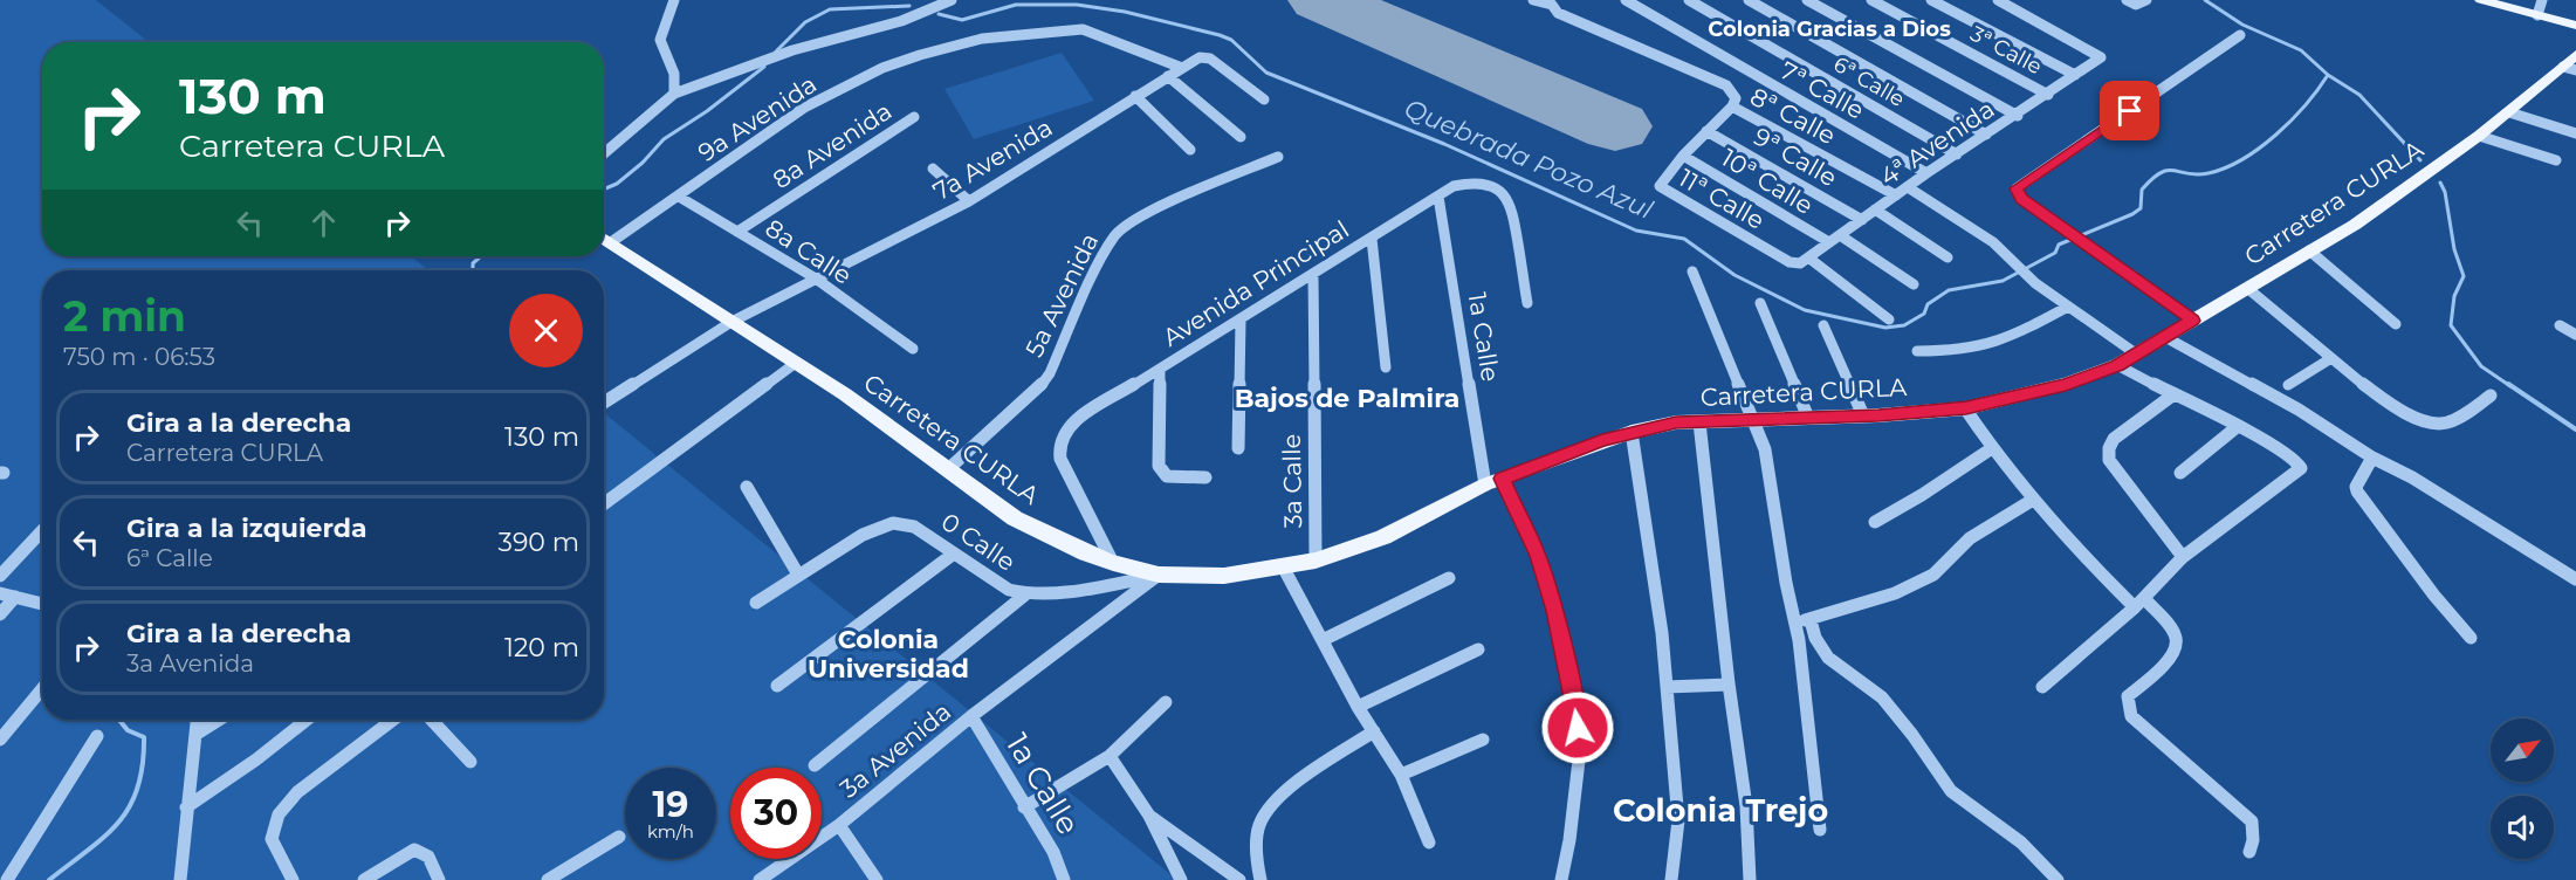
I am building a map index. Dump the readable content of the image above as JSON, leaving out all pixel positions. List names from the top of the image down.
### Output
{
  "streets": {
    "main road": ["Carretera CURLA"],
    "street": [
      "3ª Calle",
      "6ª Calle",
      "7ª Calle",
      "8ª Calle",
      "9a Avenida",
      "4ª Avenida",
      "8a Avenida",
      "9ª Calle",
      "7a Avenida",
      "10ª Calle",
      "11ª Calle",
      "8a Calle",
      "Avenida Principal",
      "5a Avenida",
      "1a Calle",
      "3a Calle",
      "0 Calle",
      "3a Avenida"
    ]
  },
  "crossings": [
    ["3ª Calle", "4ª Avenida"],
    ["6ª Calle", "4ª Avenida"],
    ["7ª Calle", "4ª Avenida"],
    ["8ª Calle", "4ª Avenida"],
    ["9a Avenida", "7a Avenida"],
    ["9a Avenida", "Carretera CURLA"],
    ["9a Avenida", "8a Calle"],
    ["4ª Avenida", "9ª Calle"],
    ["4ª Avenida", "10ª Calle"],
    ["4ª Avenida", "11ª Calle"],
    ["8a Avenida", "8a Calle"],
    ["7a Avenida", "Carretera CURLA"],
    ["7a Avenida", "8a Calle"],
    ["10ª Calle", "11ª Calle"],
    ["Carretera CURLA", "Avenida Principal"],
    ["Carretera CURLA", "5a Avenida"],
    ["Carretera CURLA", "1a Calle"],
    ["Carretera CURLA", "3a Calle"],
    ["Carretera CURLA", "0 Calle"],
    ["Carretera CURLA", "3a Avenida"],
    ["Avenida Principal", "1a Calle"],
    ["Avenida Principal", "3a Calle"],
    ["1a Calle", "3a Avenida"],
    ["0 Calle", "3a Avenida"]
  ],
  "districts": [
    "Colonia Gracias a Dios",
    "Bajos de Palmira",
    "Colonia Universidad",
    "Colonia Trejo"
  ],
  "water": ["Quebrada Pozo Azul"],
  "north": "top right",
  "page": {
    "turn": ["130 m", "Carretera CURLA"],
    "heading": ["2 min", "750 m · 06:53"],
    "list": [
      {
        "name": "Gira a la derecha",
        "note": "Carretera CURLA",
        "value": "130 m"
      },
      {
        "name": "Gira a la izquierda",
        "note": "6ª Calle",
        "value": "390 m"
      },
      {
        "name": "Gira a la derecha",
        "note": "3a Avenida",
        "value": "120 m"
      }
    ],
    "speed": "19 km/h",
    "limit": "30"
  }
}
